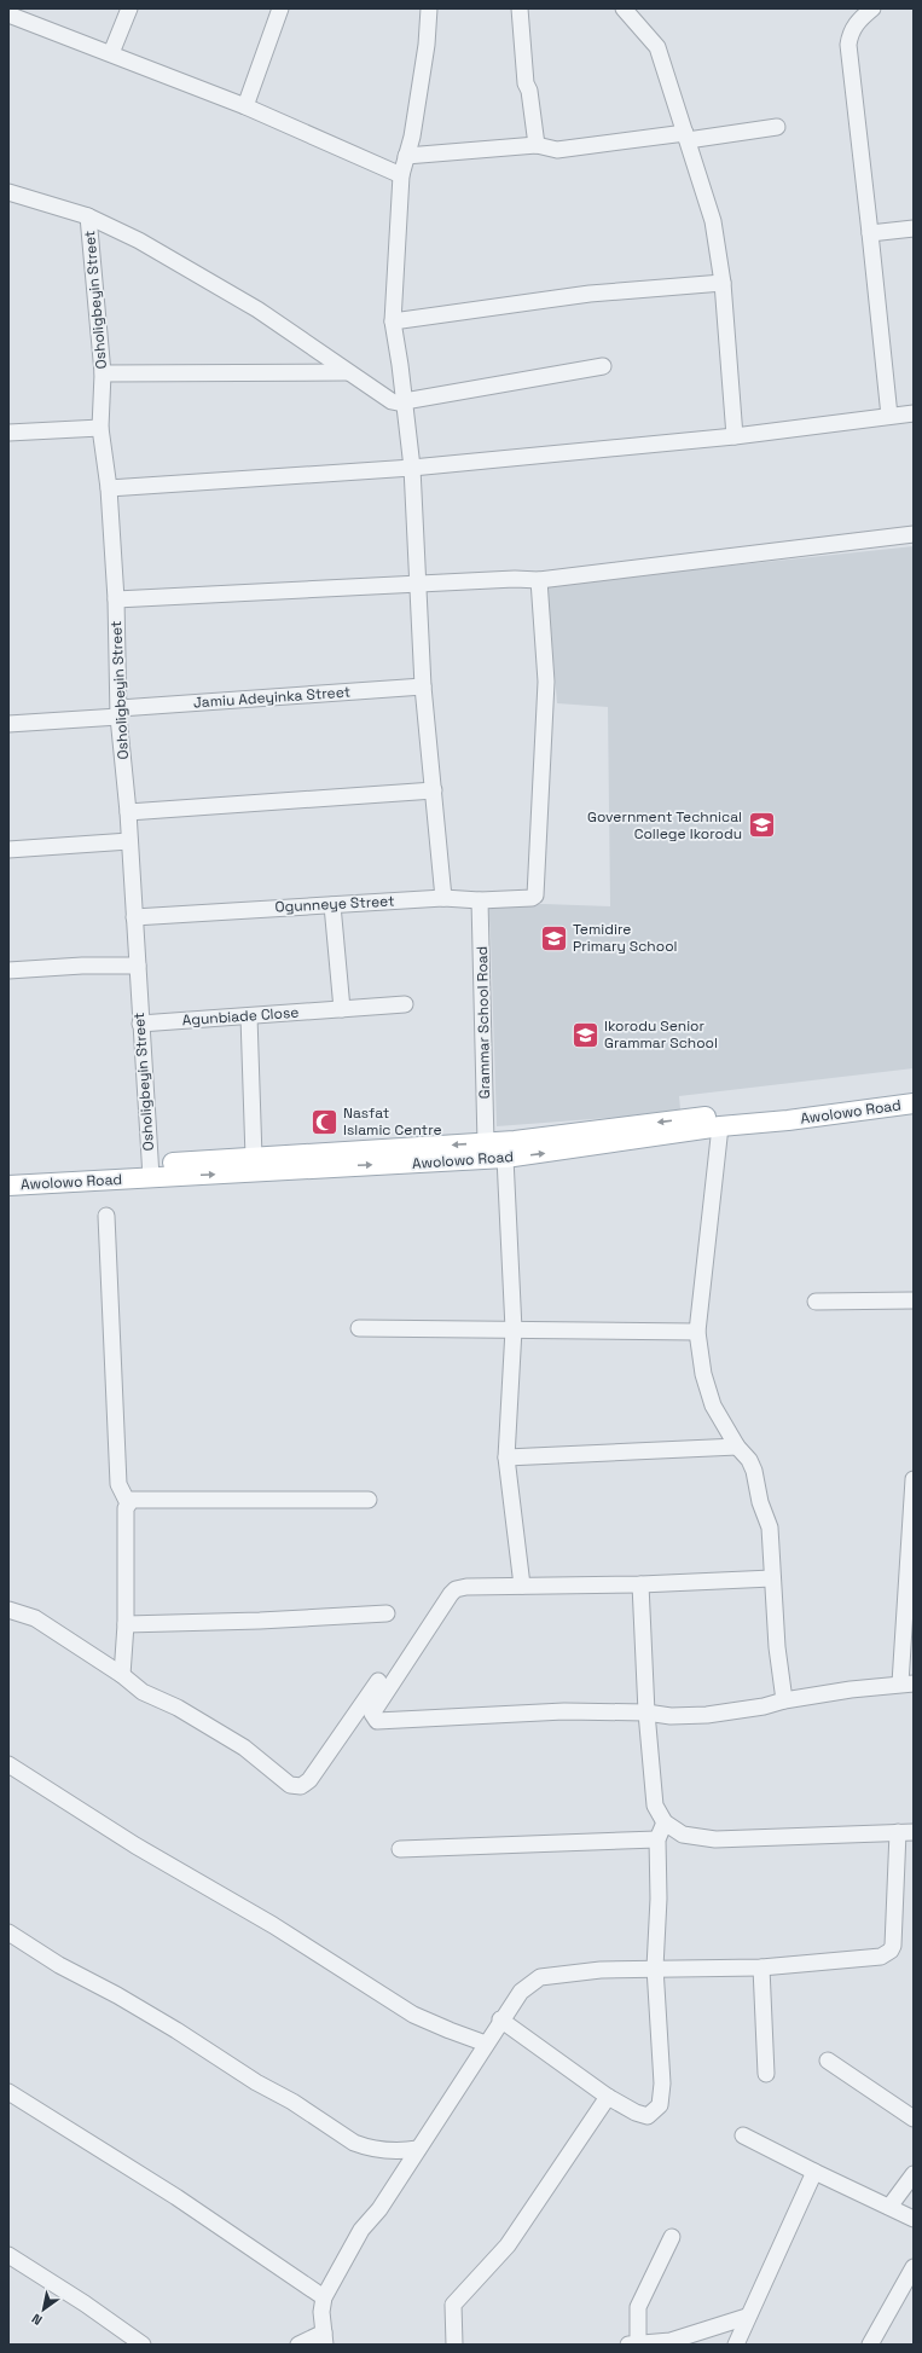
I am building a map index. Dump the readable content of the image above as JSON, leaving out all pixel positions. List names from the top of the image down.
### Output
{
  "streets": {
    "main road": ["Awolowo Road"],
    "street": [
      "Osholigbeyin Street",
      "Jamiu Adeyinka Street",
      "Ogunneye Street",
      "Agunbiade Close",
      "Grammar School Road"
    ]
  },
  "crossings": [
    ["Osholigbeyin Street", "Jamiu Adeyinka Street"],
    ["Osholigbeyin Street", "Ogunneye Street"],
    ["Osholigbeyin Street", "Agunbiade Close"],
    ["Osholigbeyin Street", "Awolowo Road"],
    ["Ogunneye Street", "Grammar School Road"],
    ["Grammar School Road", "Awolowo Road"]
  ],
  "places": {
    "school or university": ["Government Technical College Ikorodu", "Temidire Primary School", "Ikorodu Senior Grammar School"],
    "mosque": ["Nasfat Islamic Centre"]
  },
  "north": "bottom left"
}
